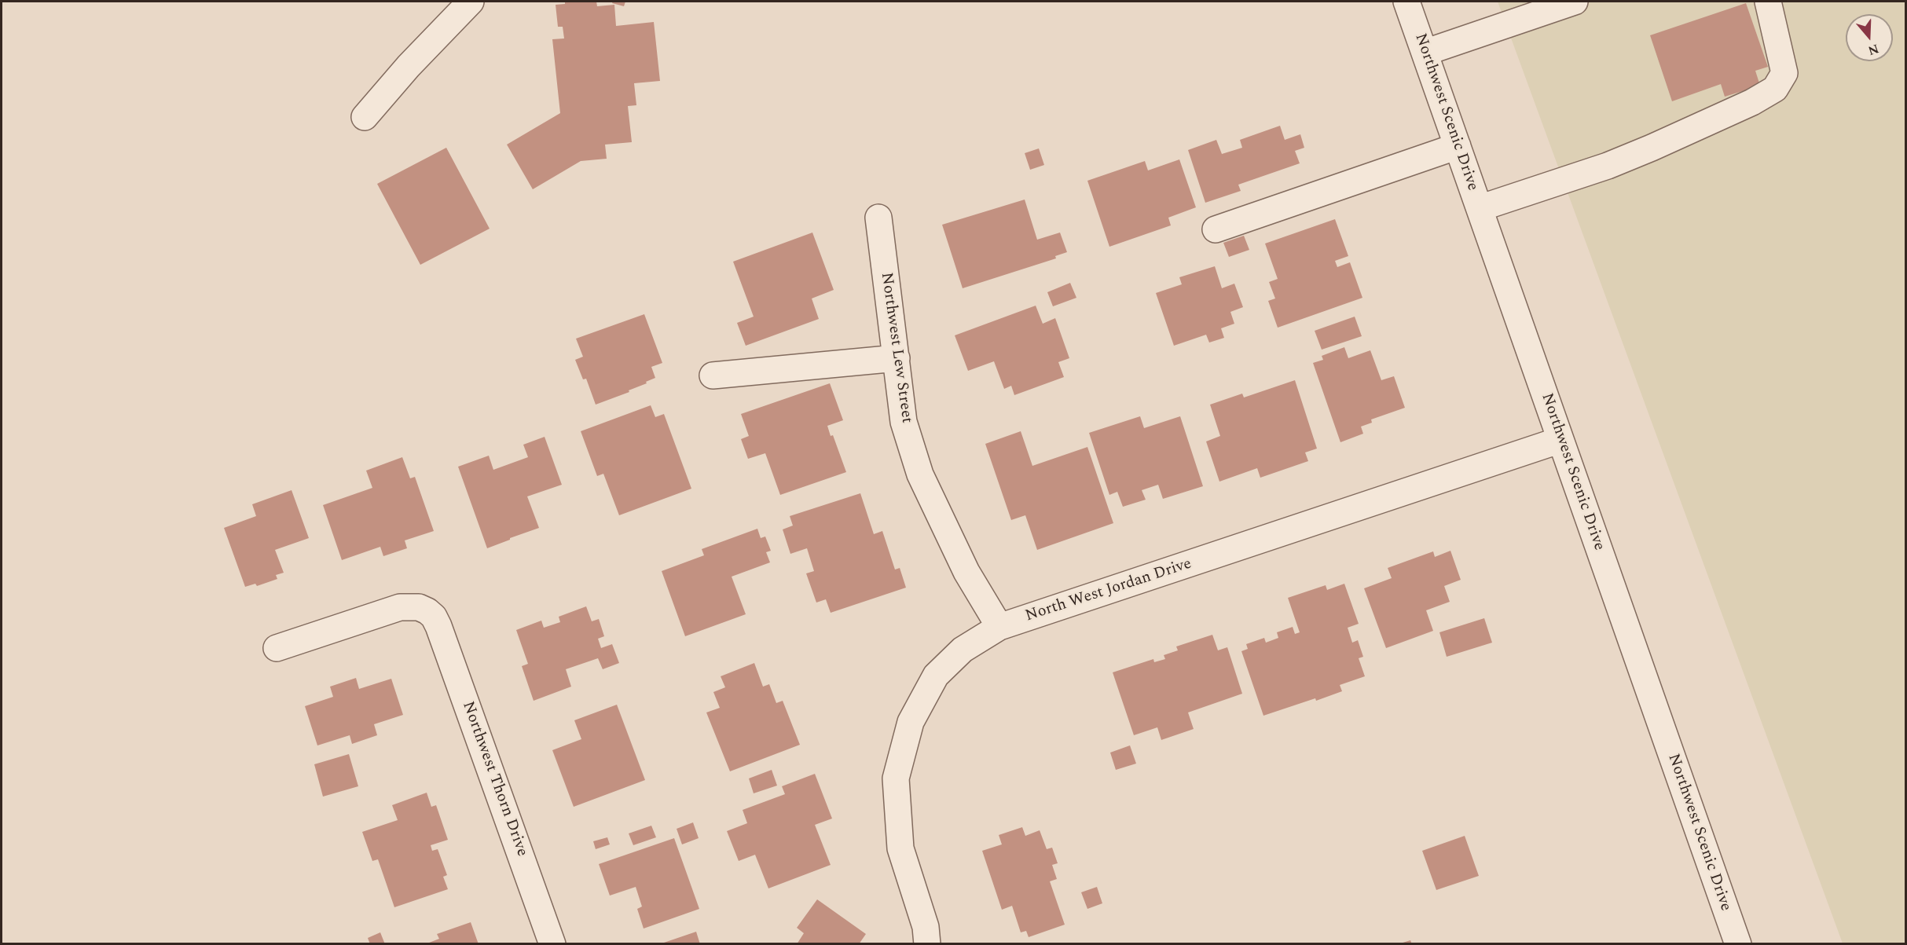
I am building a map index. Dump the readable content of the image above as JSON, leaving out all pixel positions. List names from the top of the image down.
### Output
{
  "streets": {
    "street": [
      "Northwest Scenic Drive",
      "Northwest Lew Street",
      "North West Jordan Drive",
      "Northwest Thorn Drive"
    ]
  },
  "crossings": [
    ["Northwest Scenic Drive", "North West Jordan Drive"],
    ["Northwest Lew Street", "North West Jordan Drive"]
  ],
  "north": "bottom"
}
